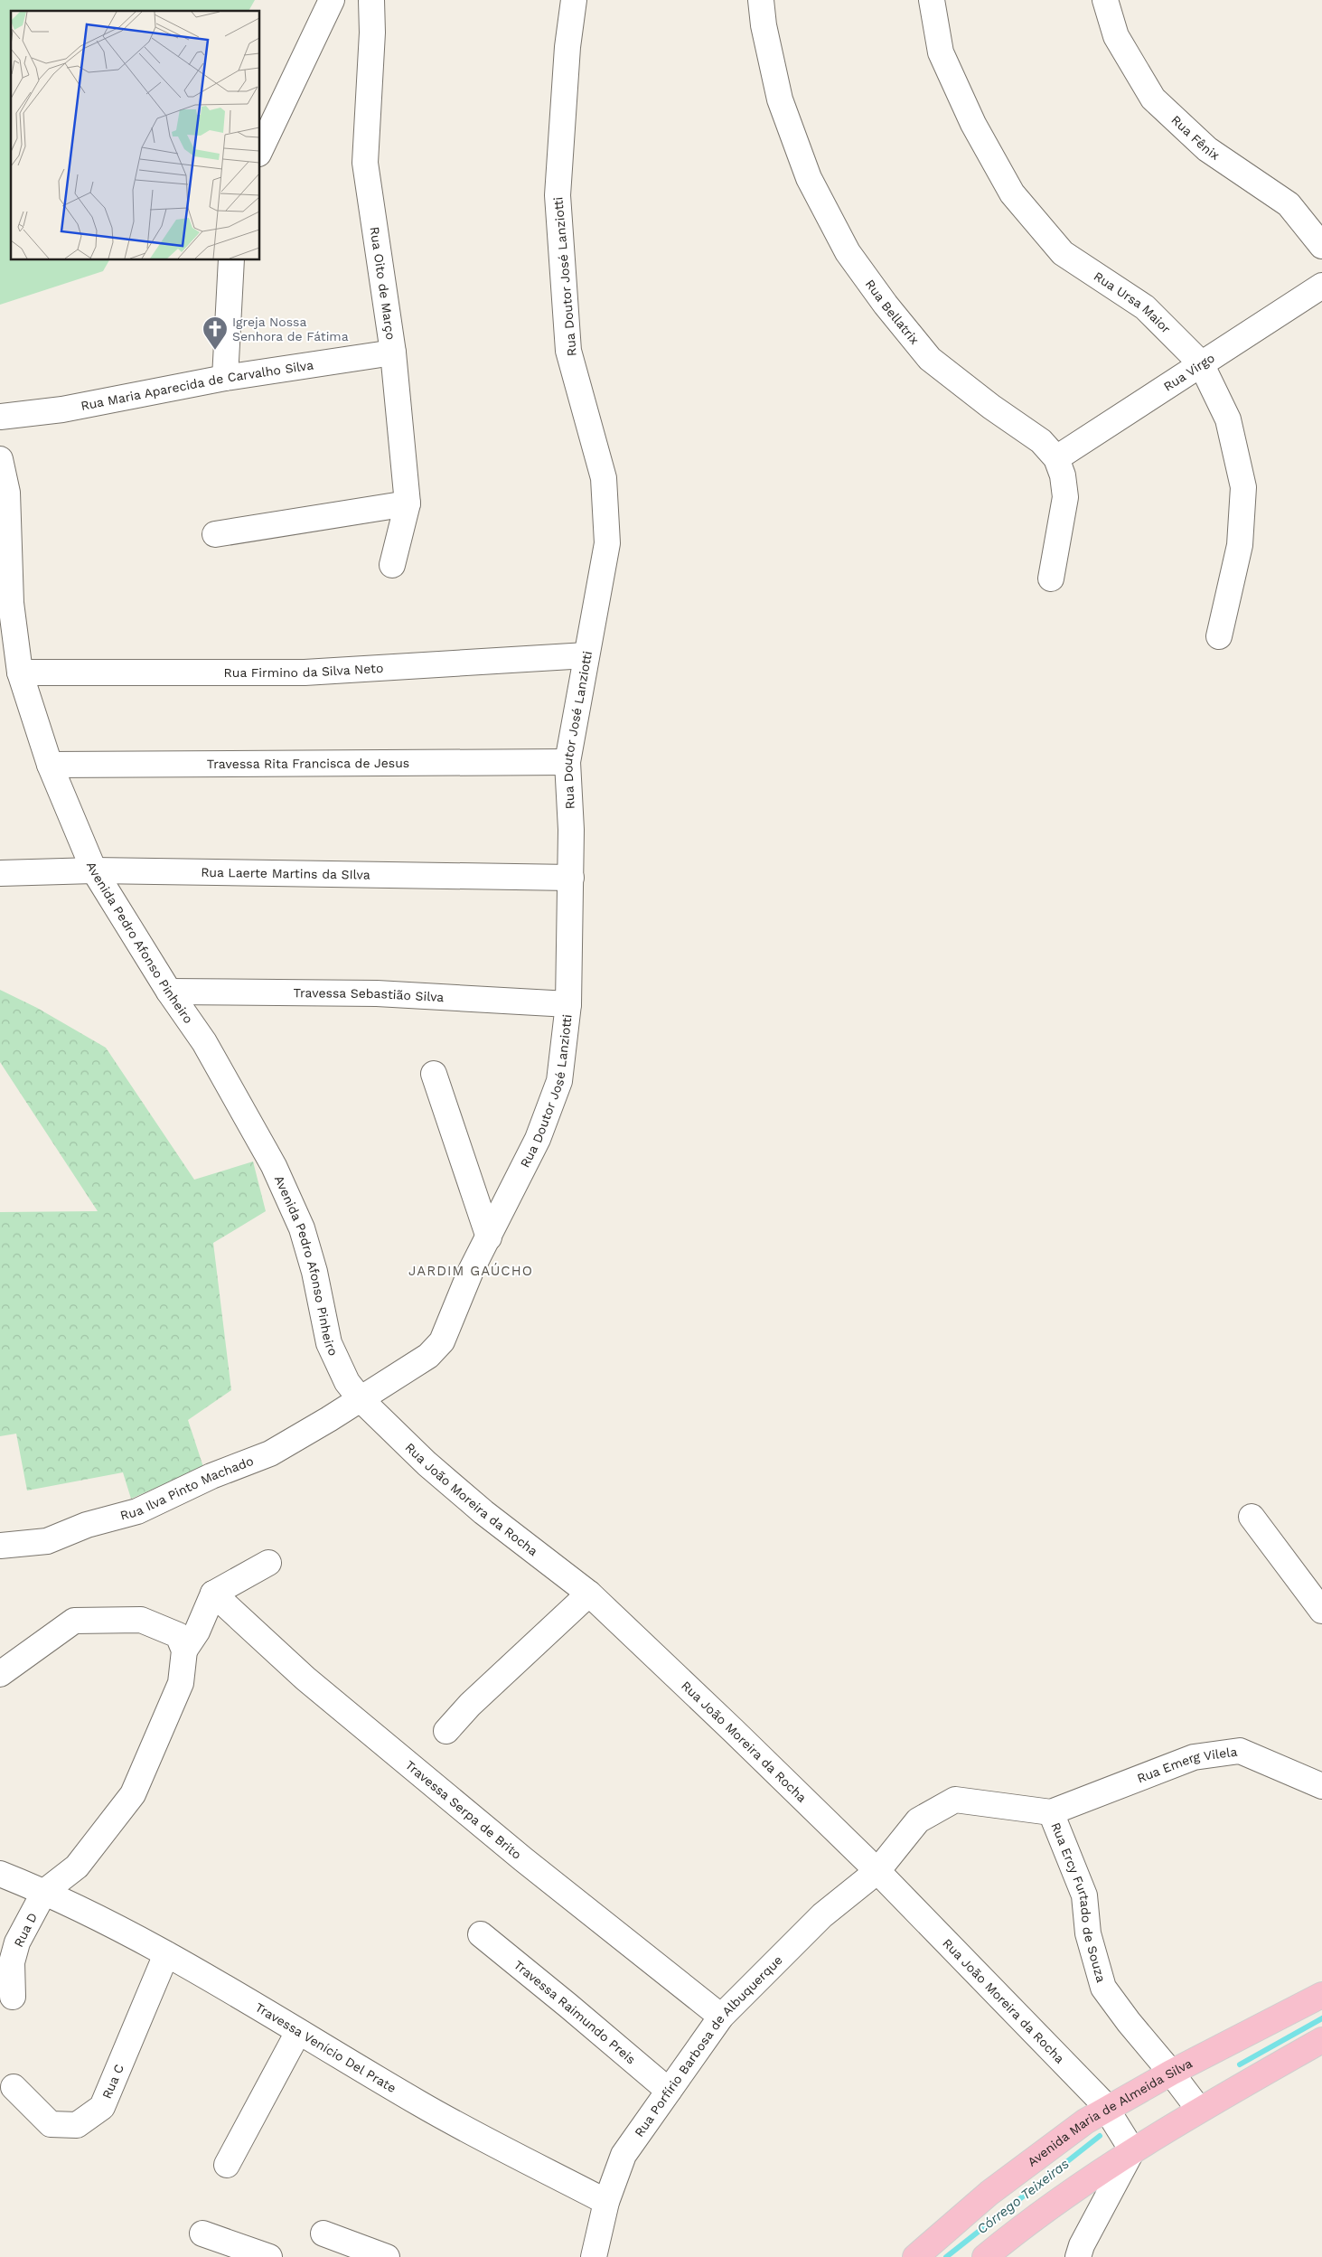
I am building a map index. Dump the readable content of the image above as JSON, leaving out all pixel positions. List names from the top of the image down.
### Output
{
  "streets": {
    "main road": ["Avenida Maria de Almeida Silva"],
    "street": [
      "Rua Fênix",
      "Rua Doutor José Lanziotti",
      "Rua Oito de Março",
      "Rua Ursa Maior",
      "Rua Bellatrix",
      "Rua Virgo",
      "Rua Maria Aparecida de Carvalho Silva",
      "Rua Firmino da Silva Neto",
      "Travessa Rita Francisca de Jesus",
      "Rua Laerte Martins da SIlva",
      "Avenida Pedro Afonso Pinheiro",
      "Travessa Sebastião Silva",
      "Rua Ilva Pinto Machado",
      "Rua João Moreira da Rocha",
      "Rua Emerg Vilela",
      "Travessa Serpa de Brito",
      "Rua Ercy Furtado de Souza",
      "Rua D",
      "Travessa Raimundo Preis",
      "Rua Porfírio Barbosa de Albuquerque",
      "Travessa Venício Del Prate",
      "Rua C"
    ]
  },
  "crossings": [
    ["Rua Doutor José Lanziotti", "Rua Firmino da Silva Neto"],
    ["Rua Doutor José Lanziotti", "Travessa Rita Francisca de Jesus"],
    ["Rua Doutor José Lanziotti", "Rua Laerte Martins da SIlva"],
    ["Rua Doutor José Lanziotti", "Avenida Pedro Afonso Pinheiro"],
    ["Rua Doutor José Lanziotti", "Travessa Sebastião Silva"],
    ["Rua Doutor José Lanziotti", "Rua Ilva Pinto Machado"],
    ["Rua Doutor José Lanziotti", "Rua João Moreira da Rocha"],
    ["Rua Oito de Março", "Rua Maria Aparecida de Carvalho Silva"],
    ["Rua Ursa Maior", "Rua Virgo"],
    ["Rua Bellatrix", "Rua Virgo"],
    ["Rua Firmino da Silva Neto", "Avenida Pedro Afonso Pinheiro"],
    ["Travessa Rita Francisca de Jesus", "Avenida Pedro Afonso Pinheiro"],
    ["Rua Laerte Martins da SIlva", "Avenida Pedro Afonso Pinheiro"],
    ["Avenida Pedro Afonso Pinheiro", "Travessa Sebastião Silva"],
    ["Avenida Pedro Afonso Pinheiro", "Rua Ilva Pinto Machado"],
    ["Avenida Pedro Afonso Pinheiro", "Rua João Moreira da Rocha"],
    ["Rua Ilva Pinto Machado", "Rua João Moreira da Rocha"],
    ["Rua João Moreira da Rocha", "Rua Ercy Furtado de Souza"],
    ["Rua João Moreira da Rocha", "Rua Porfírio Barbosa de Albuquerque"],
    ["Rua João Moreira da Rocha", "Avenida Maria de Almeida Silva"],
    ["Rua Emerg Vilela", "Rua Ercy Furtado de Souza"],
    ["Travessa Serpa de Brito", "Rua Porfírio Barbosa de Albuquerque"],
    ["Rua Ercy Furtado de Souza", "Rua Porfírio Barbosa de Albuquerque"],
    ["Rua Ercy Furtado de Souza", "Avenida Maria de Almeida Silva"],
    ["Rua D", "Travessa Venício Del Prate"],
    ["Travessa Raimundo Preis", "Rua Porfírio Barbosa de Albuquerque"],
    ["Rua Porfírio Barbosa de Albuquerque", "Travessa Venício Del Prate"],
    ["Travessa Venício Del Prate", "Rua C"]
  ],
  "districts": ["JARDIM GAÚCHO"],
  "water": ["Córrego Teixeiras"],
  "places": {
    "church": ["Igreja Nossa Senhora de Fátima"]
  }
}
